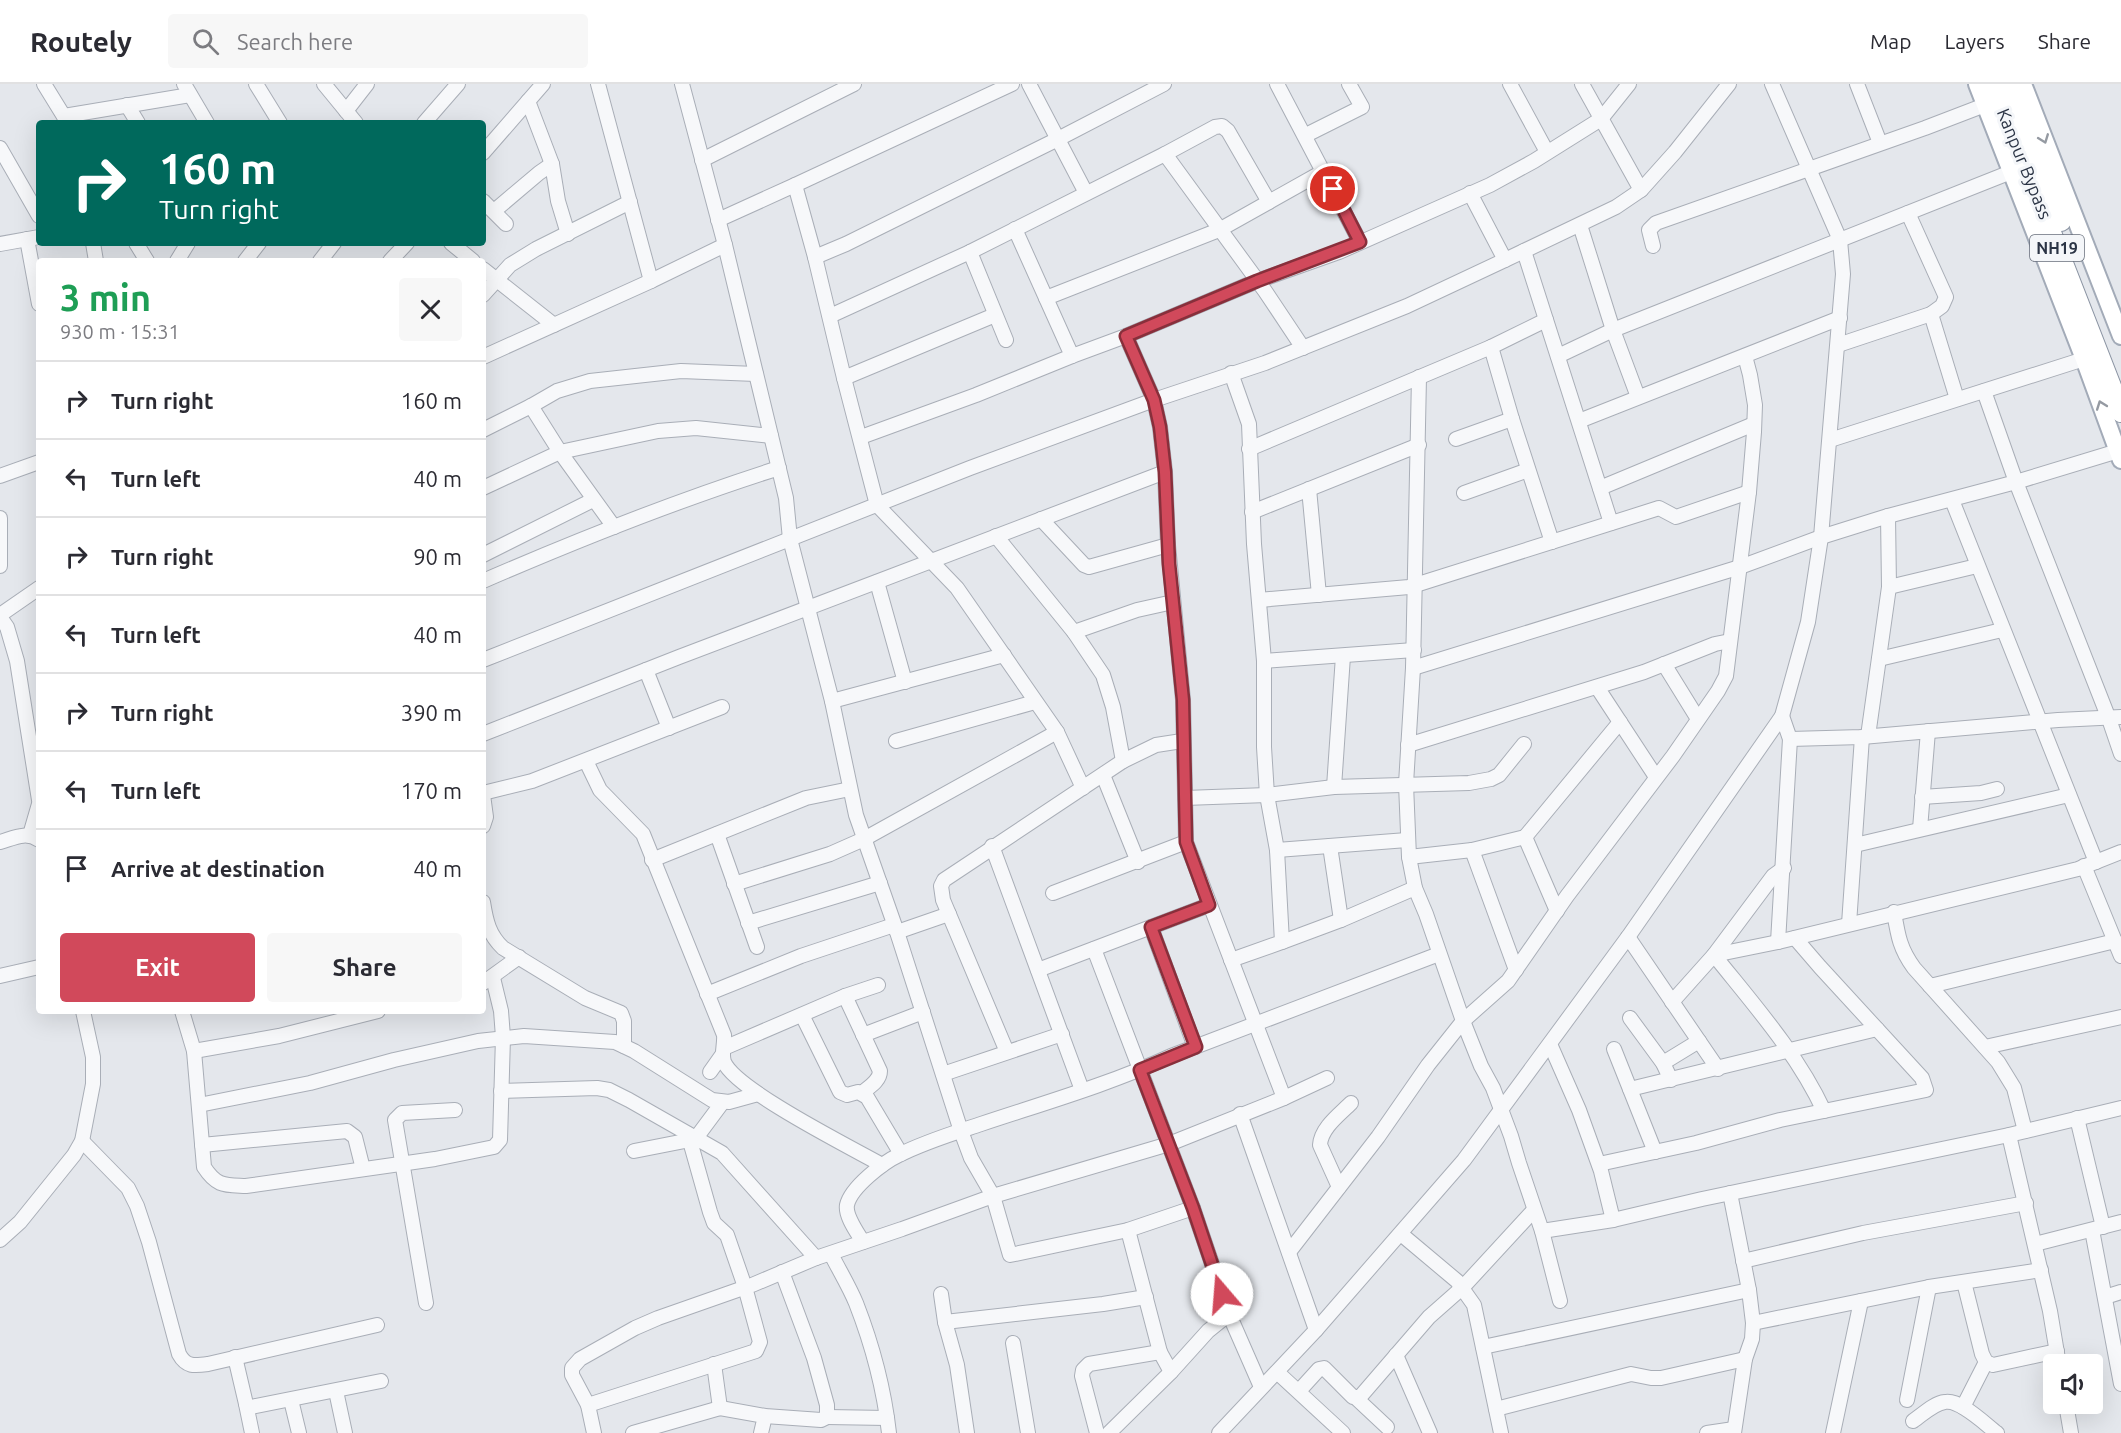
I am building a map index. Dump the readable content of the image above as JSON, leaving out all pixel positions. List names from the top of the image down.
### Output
{
  "streets": {
    "highway": ["Kanpur Bypass", "NH19"]
  },
  "page": {
    "header": "Routely",
    "search": "Search here",
    "nav": ["Map", "Layers", "Share"],
    "turn": ["160 m", "Turn right"],
    "heading": ["3 min", "930 m · 15:31"],
    "list": [
      {
        "name": "Turn right",
        "value": "160 m"
      },
      {
        "name": "Turn left",
        "value": "40 m"
      },
      {
        "name": "Turn right",
        "value": "90 m"
      },
      {
        "name": "Turn left",
        "value": "40 m"
      },
      {
        "name": "Turn right",
        "value": "390 m"
      },
      {
        "name": "Turn left",
        "value": "170 m"
      },
      {
        "name": "Arrive at destination",
        "value": "40 m"
      }
    ],
    "buttons": ["Exit", "Share"]
  }
}
